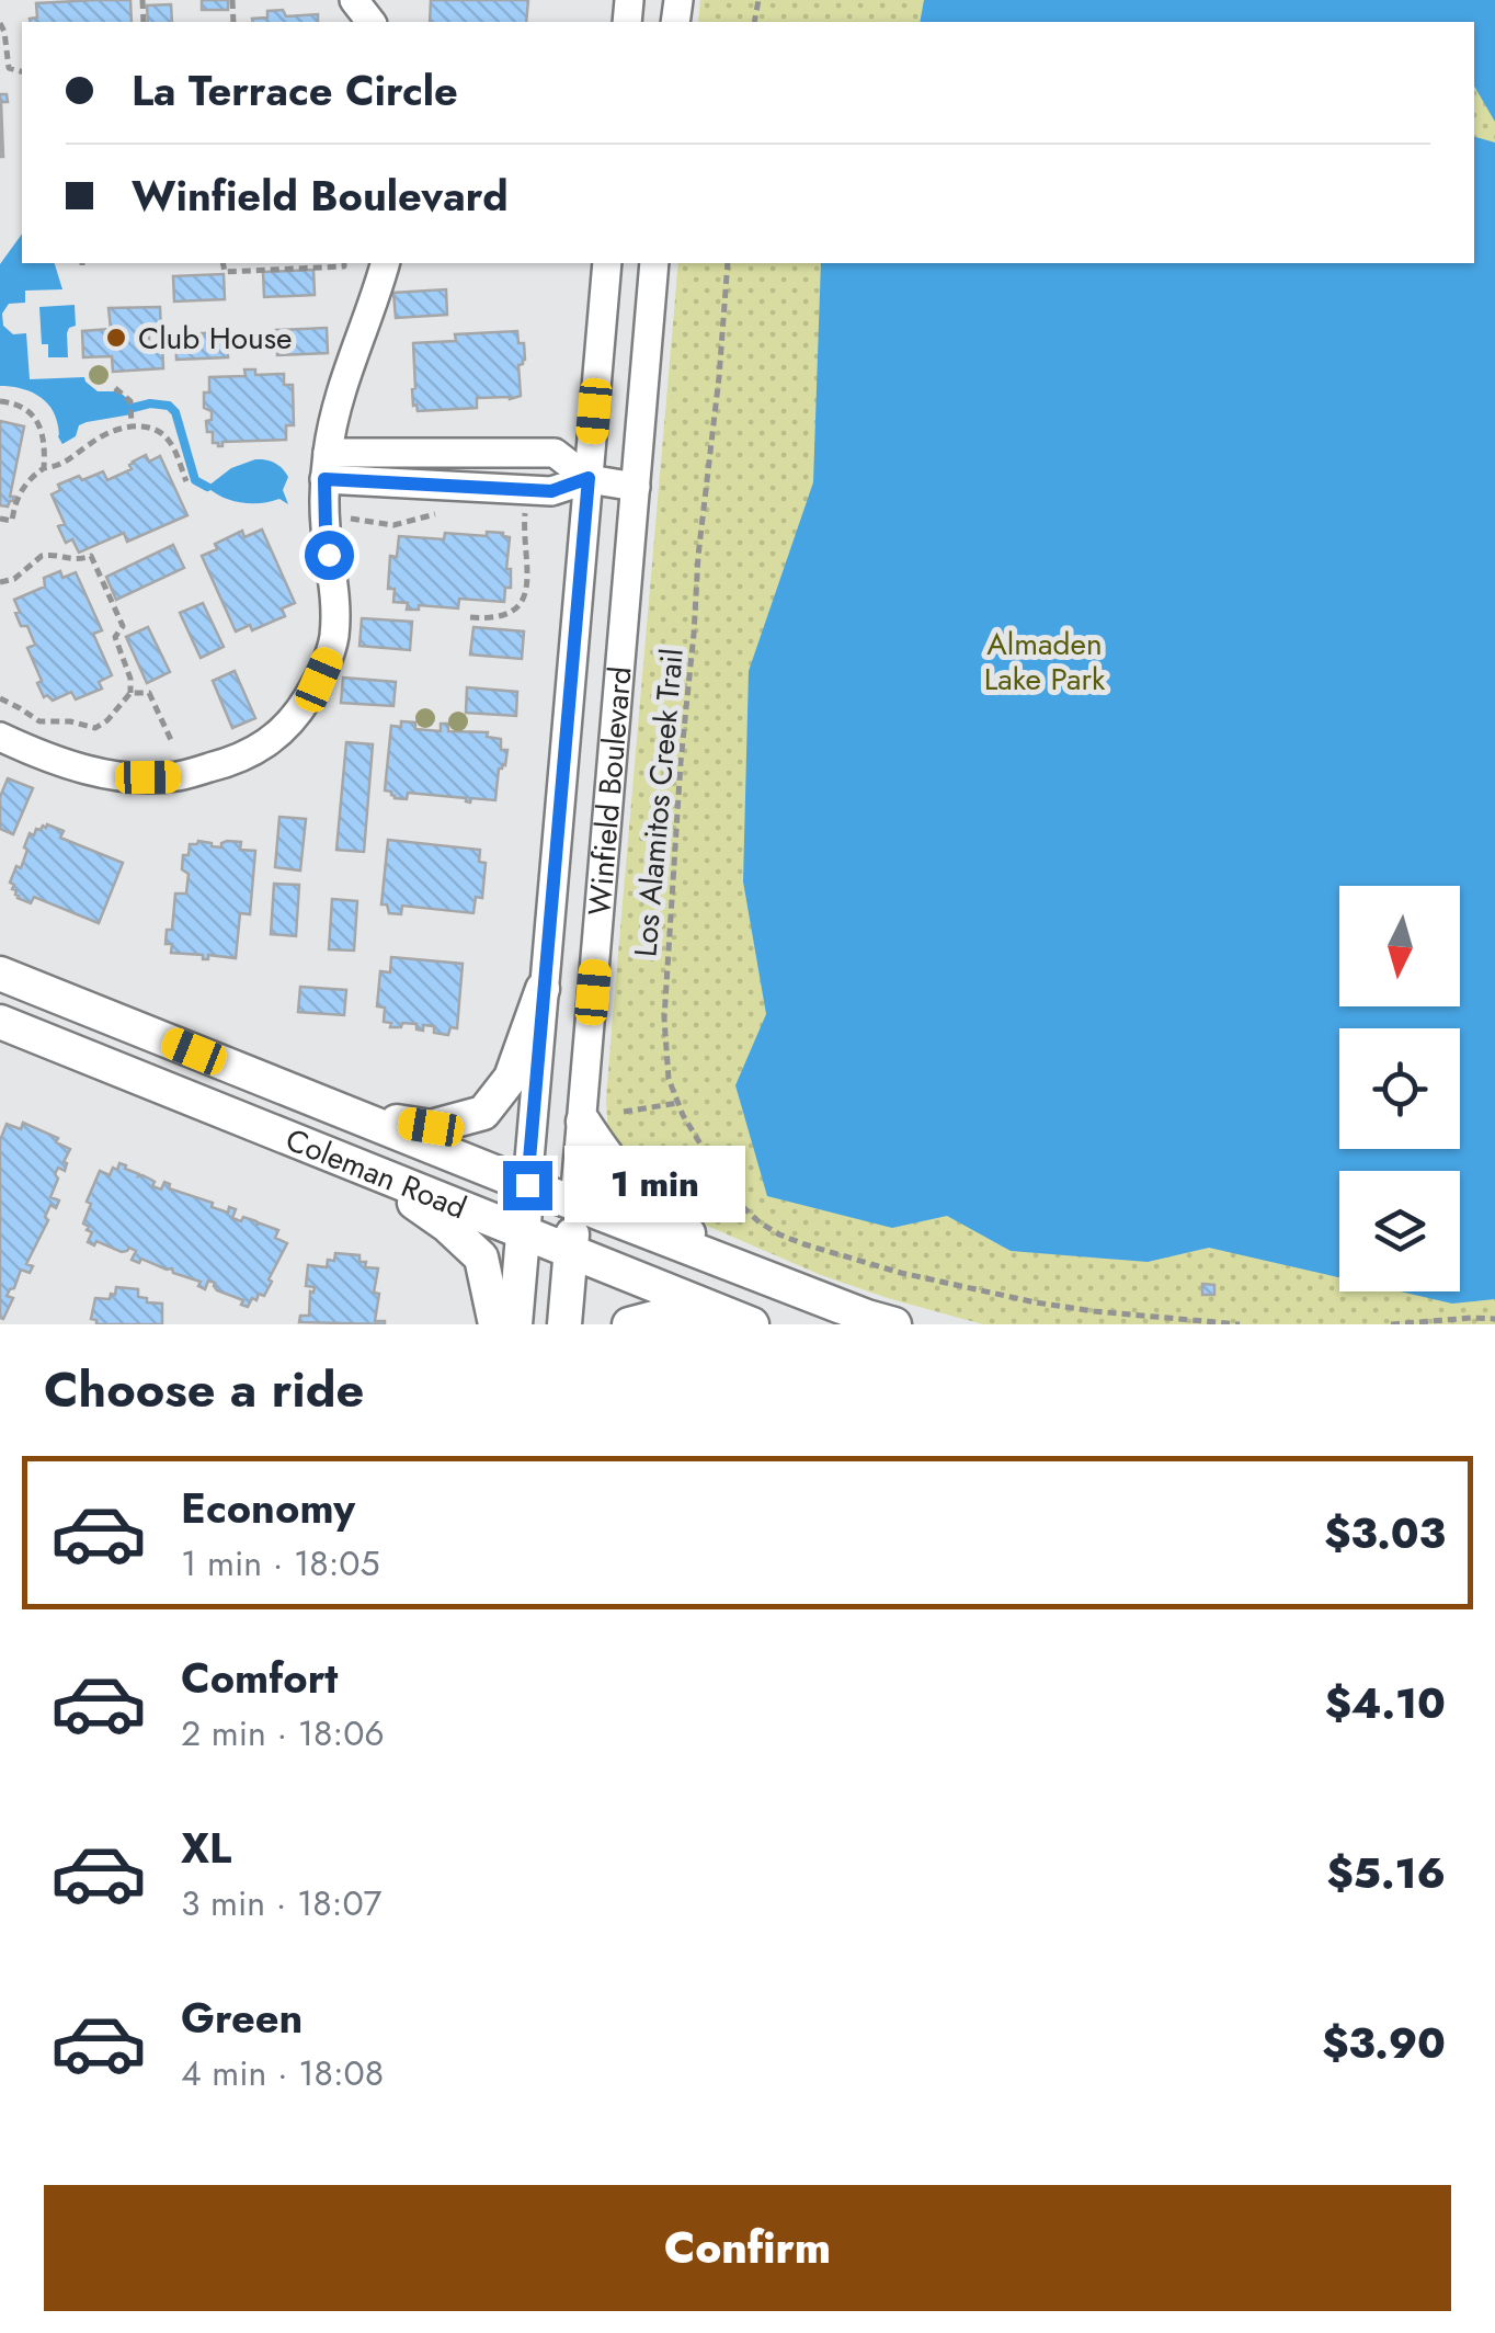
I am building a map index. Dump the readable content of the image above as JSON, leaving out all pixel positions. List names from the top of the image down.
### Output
{
  "streets": {
    "street": ["Winfield Boulevard", "Coleman Road"],
    "path": ["Los Alamitos Creek Trail"]
  },
  "crossings": [
    ["Winfield Boulevard", "Coleman Road"]
  ],
  "parks": ["Almaden Lake Park"],
  "places": ["Club House"],
  "north": "bottom",
  "page": {
    "banner": ["La Terrace Circle", "Winfield Boulevard"],
    "bubble": "1 min",
    "heading": "Choose a ride",
    "list": [
      {
        "name": "Economy",
        "note": "1 min · 18:05",
        "value": "$3.03"
      },
      {
        "name": "Comfort",
        "note": "2 min · 18:06",
        "value": "$4.10"
      },
      {
        "name": "XL",
        "note": "3 min · 18:07",
        "value": "$5.16"
      },
      {
        "name": "Green",
        "note": "4 min · 18:08",
        "value": "$3.90"
      }
    ],
    "buttons": "Confirm"
  }
}
